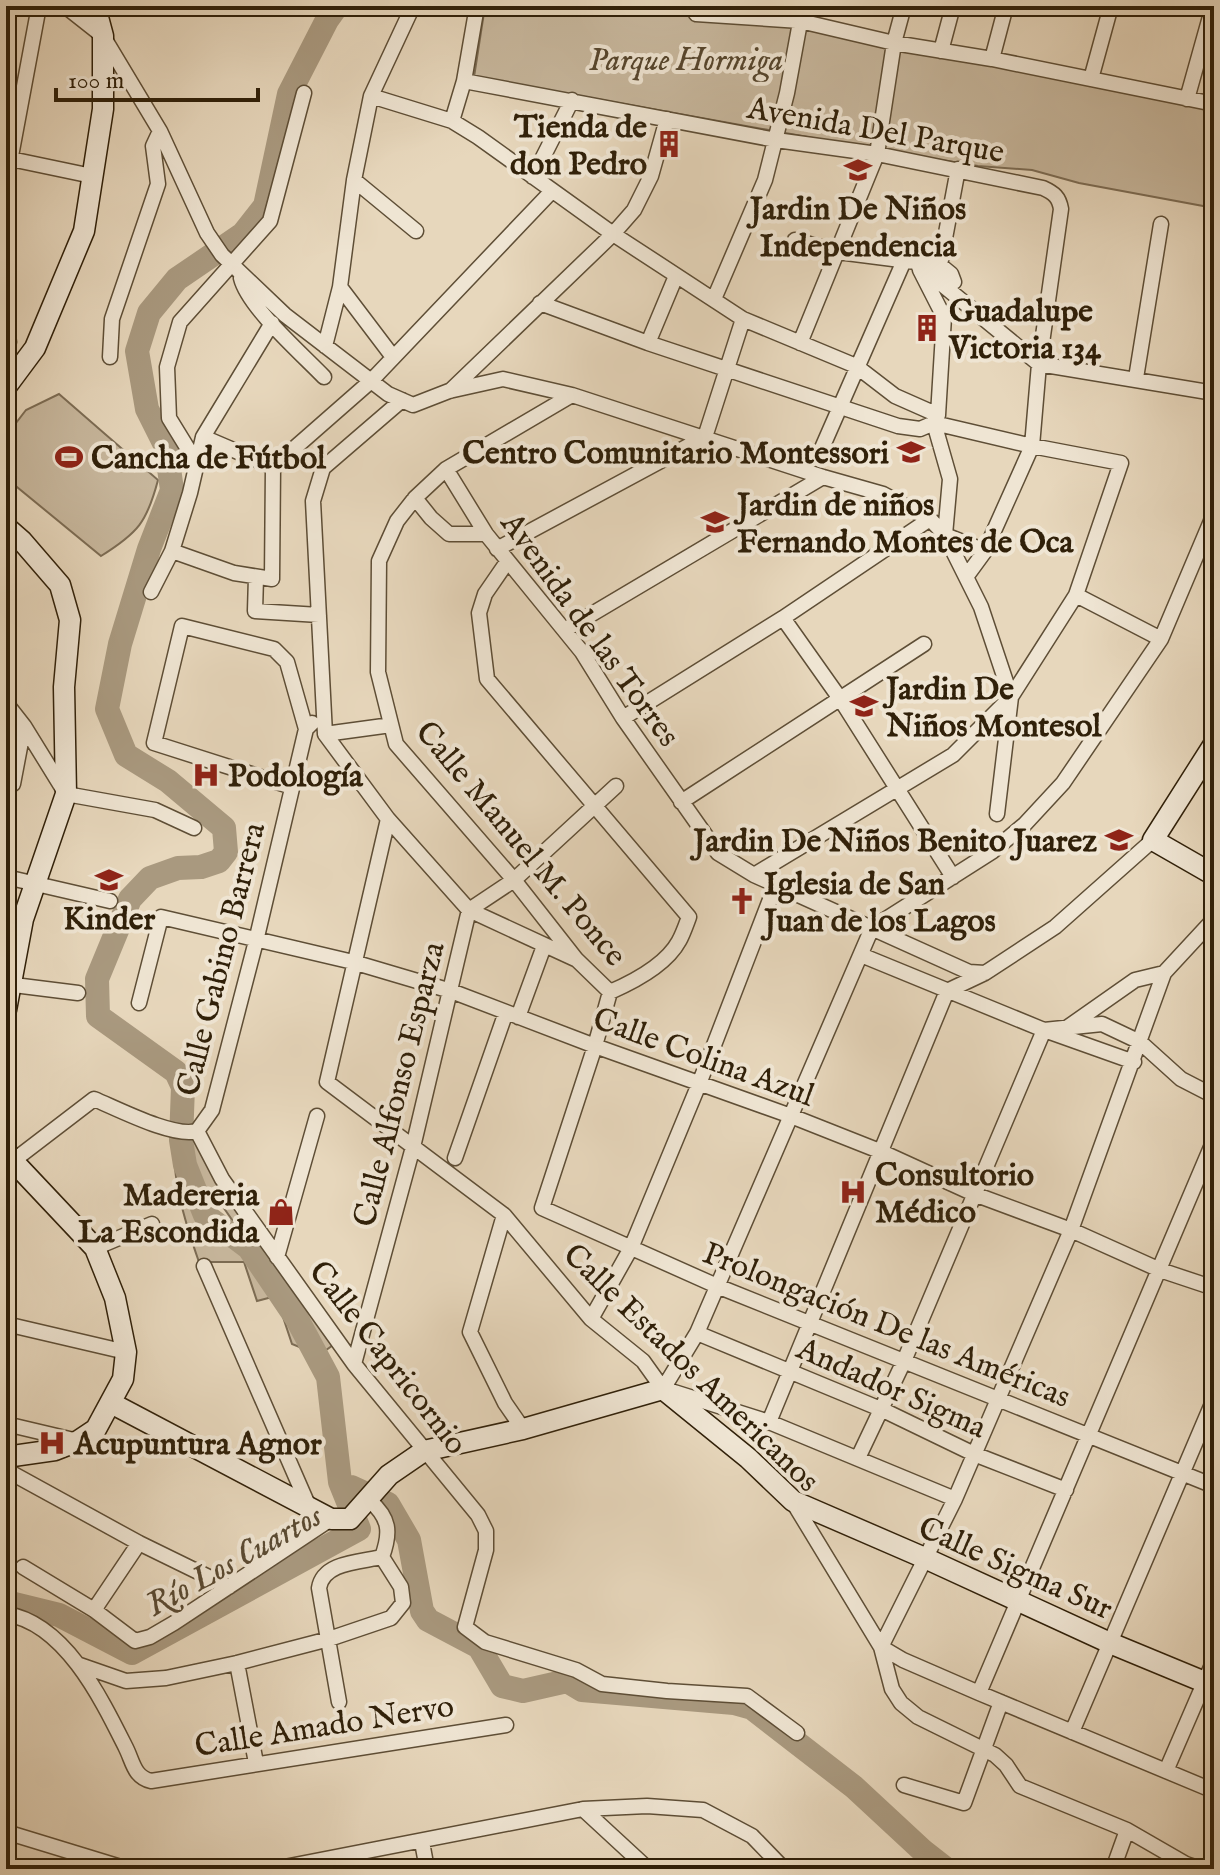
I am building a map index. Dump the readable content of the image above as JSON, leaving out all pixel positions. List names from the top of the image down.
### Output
{
  "streets": {
    "main road": ["Calle Estados Americanos", "Calle Sigma Sur"],
    "street": [
      "Avenida Del Parque",
      "Avenida de las Torres",
      "Calle Manuel M. Ponce",
      "Calle Gabino Barrera",
      "Calle Colina Azul",
      "Calle Alfonso Esparza",
      "Prolongación De las Américas",
      "Calle Capricornio",
      "Andador Sigma",
      "Calle Amado Nervo"
    ]
  },
  "crossings": [
    ["Avenida de las Torres", "Calle Manuel M. Ponce"],
    ["Calle Gabino Barrera", "Calle Colina Azul"],
    ["Calle Gabino Barrera", "Calle Capricornio"],
    ["Calle Colina Azul", "Calle Alfonso Esparza"],
    ["Calle Colina Azul", "Prolongación De las Américas"],
    ["Calle Colina Azul", "Calle Estados Americanos"],
    ["Calle Alfonso Esparza", "Calle Capricornio"],
    ["Calle Alfonso Esparza", "Calle Estados Americanos"],
    ["Calle Estados Americanos", "Calle Sigma Sur"]
  ],
  "water": ["Río Los Cuartos"],
  "parks": ["Parque Hormiga"],
  "places": {
    "building": ["Tienda de don Pedro", "Guadalupe Victoria 134"],
    "school or university": [
      "Jardin De Niños Independencia",
      "Centro Comunitario Montessori",
      "Jardin de niños Fernando Montes de Oca",
      "Jardin De Niños Montesol",
      "Jardin De Niños Benito Juarez",
      "Kinder"
    ],
    "sports": ["Cancha de Fútbol"],
    "hospital": ["Podología", "Consultorio Médico", "Acupuntura Agnor"],
    "church": ["Iglesia de San Juan de los Lagos"],
    "shop": ["Madereria La Escondida"]
  },
  "scale_bar": "100 m"
}
